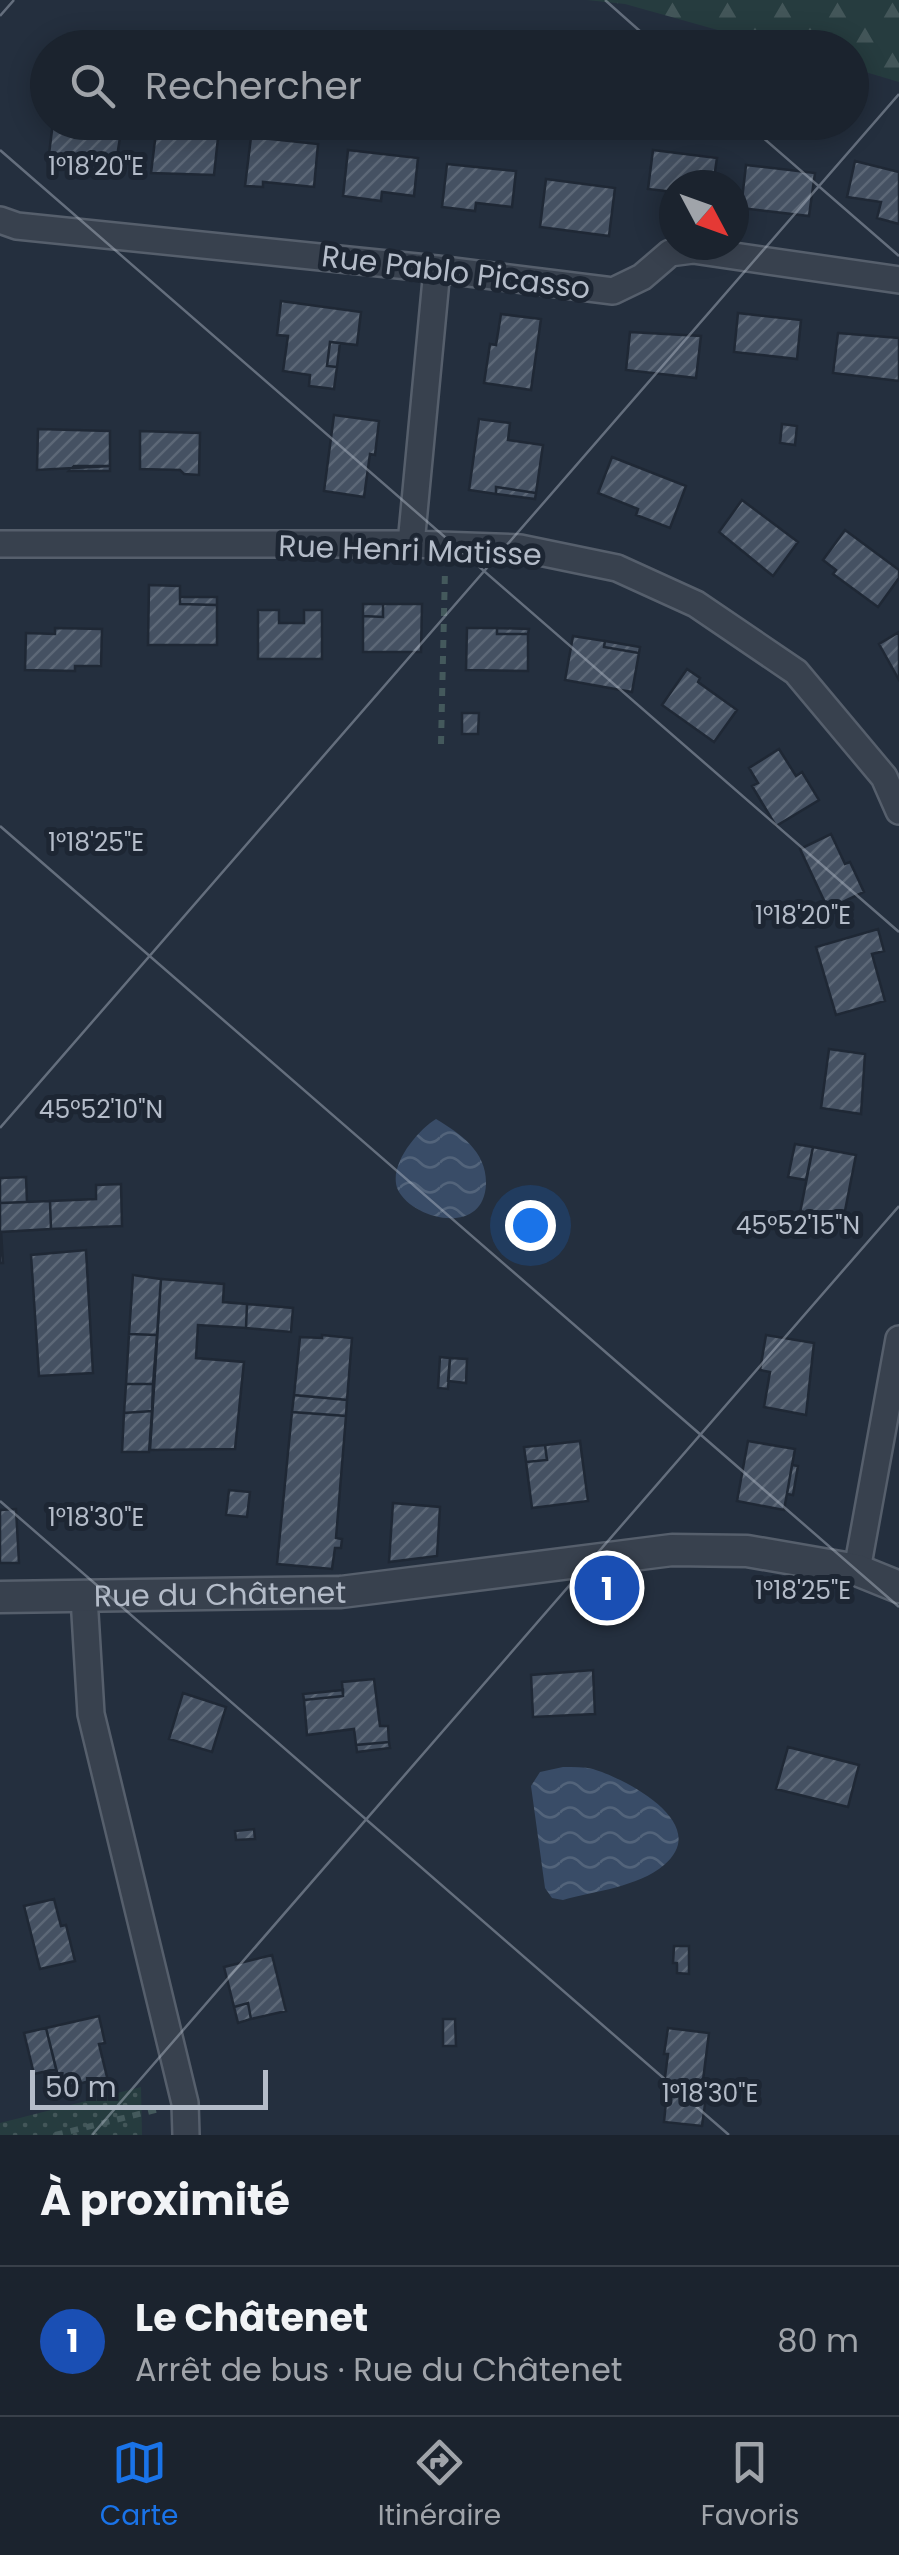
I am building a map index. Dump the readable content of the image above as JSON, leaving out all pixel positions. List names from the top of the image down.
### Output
{
  "streets": {
    "street": ["Rue Pablo Picasso", "Rue Henri Matisse", "Rue du Châtenet"]
  },
  "scale_bar": "50 m",
  "north": "bottom right",
  "page": {
    "search": "Rechercher",
    "pins": "1",
    "scale": "50 m",
    "heading": "À proximité",
    "list": [
      {
        "mark": "1",
        "name": "Le Châtenet",
        "note": "Arrêt de bus · Rue du Châtenet",
        "value": "80 m"
      }
    ],
    "nav": ["Carte", "Itinéraire", "Favoris"]
  },
  "coordinates": [
    "1°18'20\"E",
    "1°18'25\"E",
    "45°52'10\"N",
    "45°52'15\"N",
    "1°18'30\"E"
  ]
}
